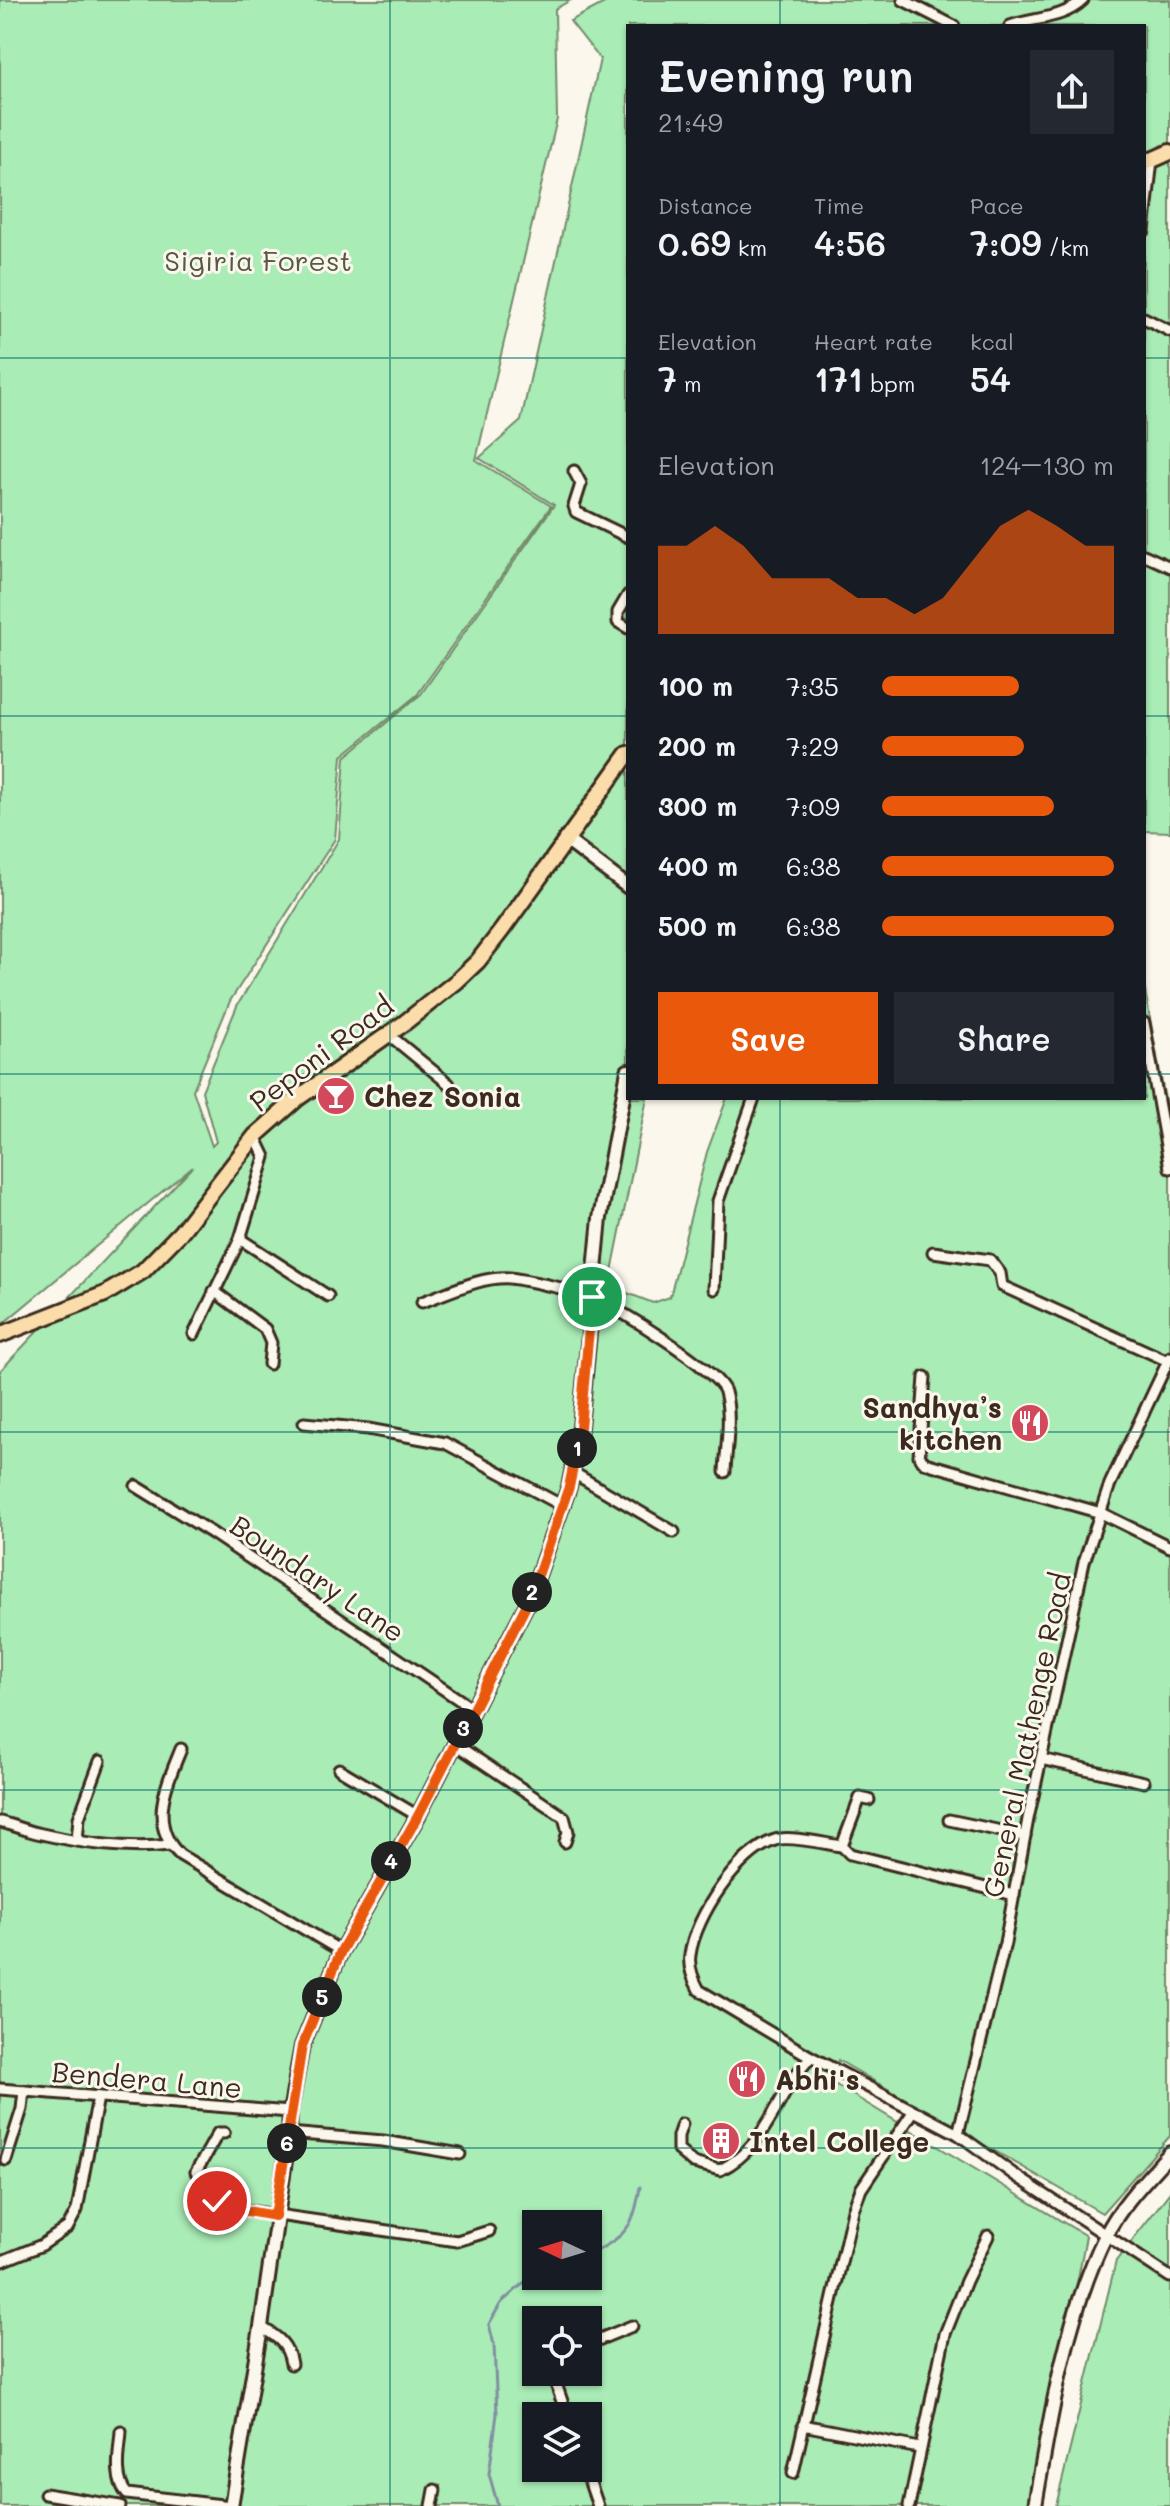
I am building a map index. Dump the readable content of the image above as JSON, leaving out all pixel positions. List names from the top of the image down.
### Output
{
  "streets": {
    "main road": ["Peponi Road"],
    "street": ["Boundary Lane", "General Mathenge Road", "Bendera Lane"]
  },
  "parks": ["Sigiria Forest"],
  "places": {
    "bar": ["Chez Sonia"],
    "restaurant": ["Sandhya’s kitchen", "Abhi's"],
    "building": ["Intel College"]
  },
  "north": "left",
  "page": {
    "heading": ["Evening run", "21:49"],
    "stats": [
      ["Distance", "0.69 km"],
      ["Time", "4:56"],
      ["Pace", "7:09 /km"],
      ["Elevation", "7 m"],
      ["Heart rate", "171 bpm"],
      ["kcal", "54"]
    ],
    "chart": ["Elevation", "124–130 m"],
    "list": [
      {
        "name": "100 m",
        "note": "7:35"
      },
      {
        "name": "200 m",
        "note": "7:29"
      },
      {
        "name": "300 m",
        "note": "7:09"
      },
      {
        "name": "400 m",
        "note": "6:38"
      },
      {
        "name": "500 m",
        "note": "6:38"
      }
    ],
    "buttons": ["Save", "Share"],
    "pins": [
      "1",
      "2",
      "3",
      "4",
      "5",
      "6"
    ]
  }
}
